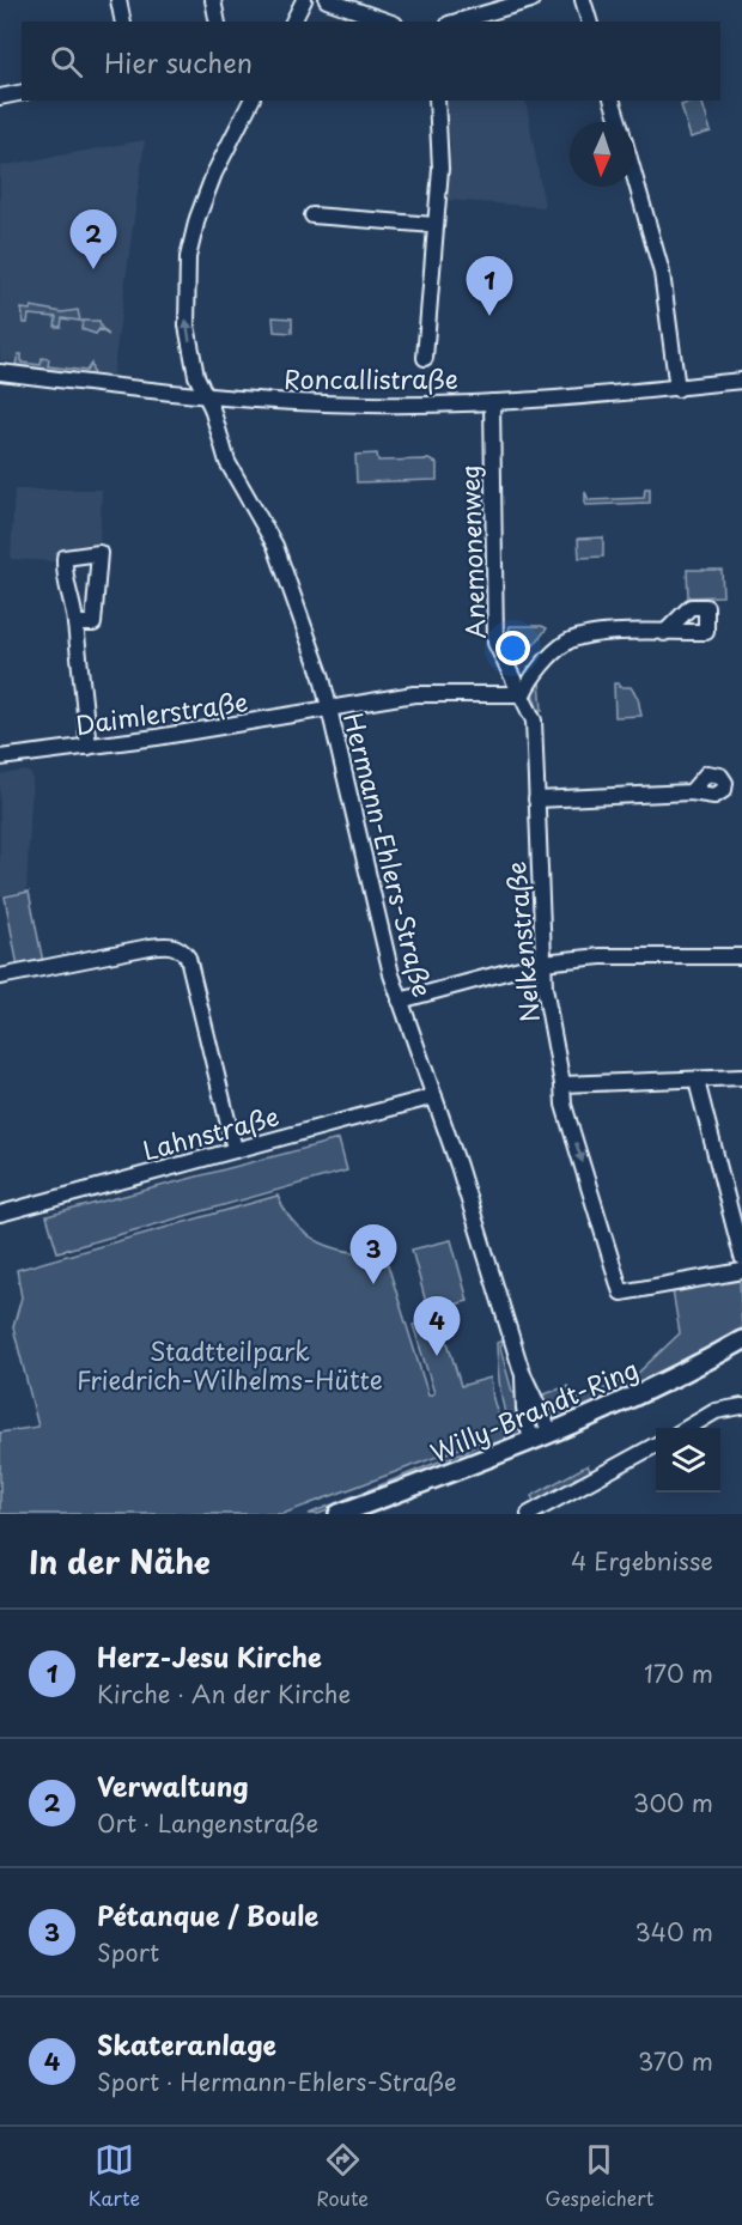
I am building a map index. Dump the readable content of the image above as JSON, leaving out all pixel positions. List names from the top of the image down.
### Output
{
  "streets": {
    "main road": ["Willy-Brandt-Ring"],
    "street": [
      "Roncallistraße",
      "Anemonenweg",
      "Daimlerstraße",
      "Hermann-Ehlers-Straße",
      "Nelkenstraße",
      "Lahnstraße"
    ]
  },
  "crossings": [
    ["Roncallistraße", "Anemonenweg"],
    ["Roncallistraße", "Hermann-Ehlers-Straße"],
    ["Anemonenweg", "Nelkenstraße"],
    ["Daimlerstraße", "Hermann-Ehlers-Straße"],
    ["Hermann-Ehlers-Straße", "Lahnstraße"],
    ["Hermann-Ehlers-Straße", "Willy-Brandt-Ring"]
  ],
  "parks": ["Stadtteilpark Friedrich-Wilhelms-Hütte"],
  "north": "bottom",
  "page": {
    "search": "Hier suchen",
    "pins": [
      "2",
      "1",
      "3",
      "4"
    ],
    "heading": ["In der Nähe", "4 Ergebnisse"],
    "list": [
      {
        "mark": "1",
        "name": "Herz-Jesu Kirche",
        "note": "Kirche · An der Kirche",
        "value": "170 m"
      },
      {
        "mark": "2",
        "name": "Verwaltung",
        "note": "Ort · Langenstraße",
        "value": "300 m"
      },
      {
        "mark": "3",
        "name": "Pétanque / Boule",
        "note": "Sport",
        "value": "340 m"
      },
      {
        "mark": "4",
        "name": "Skateranlage",
        "note": "Sport · Hermann-Ehlers-Straße",
        "value": "370 m"
      }
    ],
    "nav": ["Karte", "Route", "Gespeichert"]
  }
}
